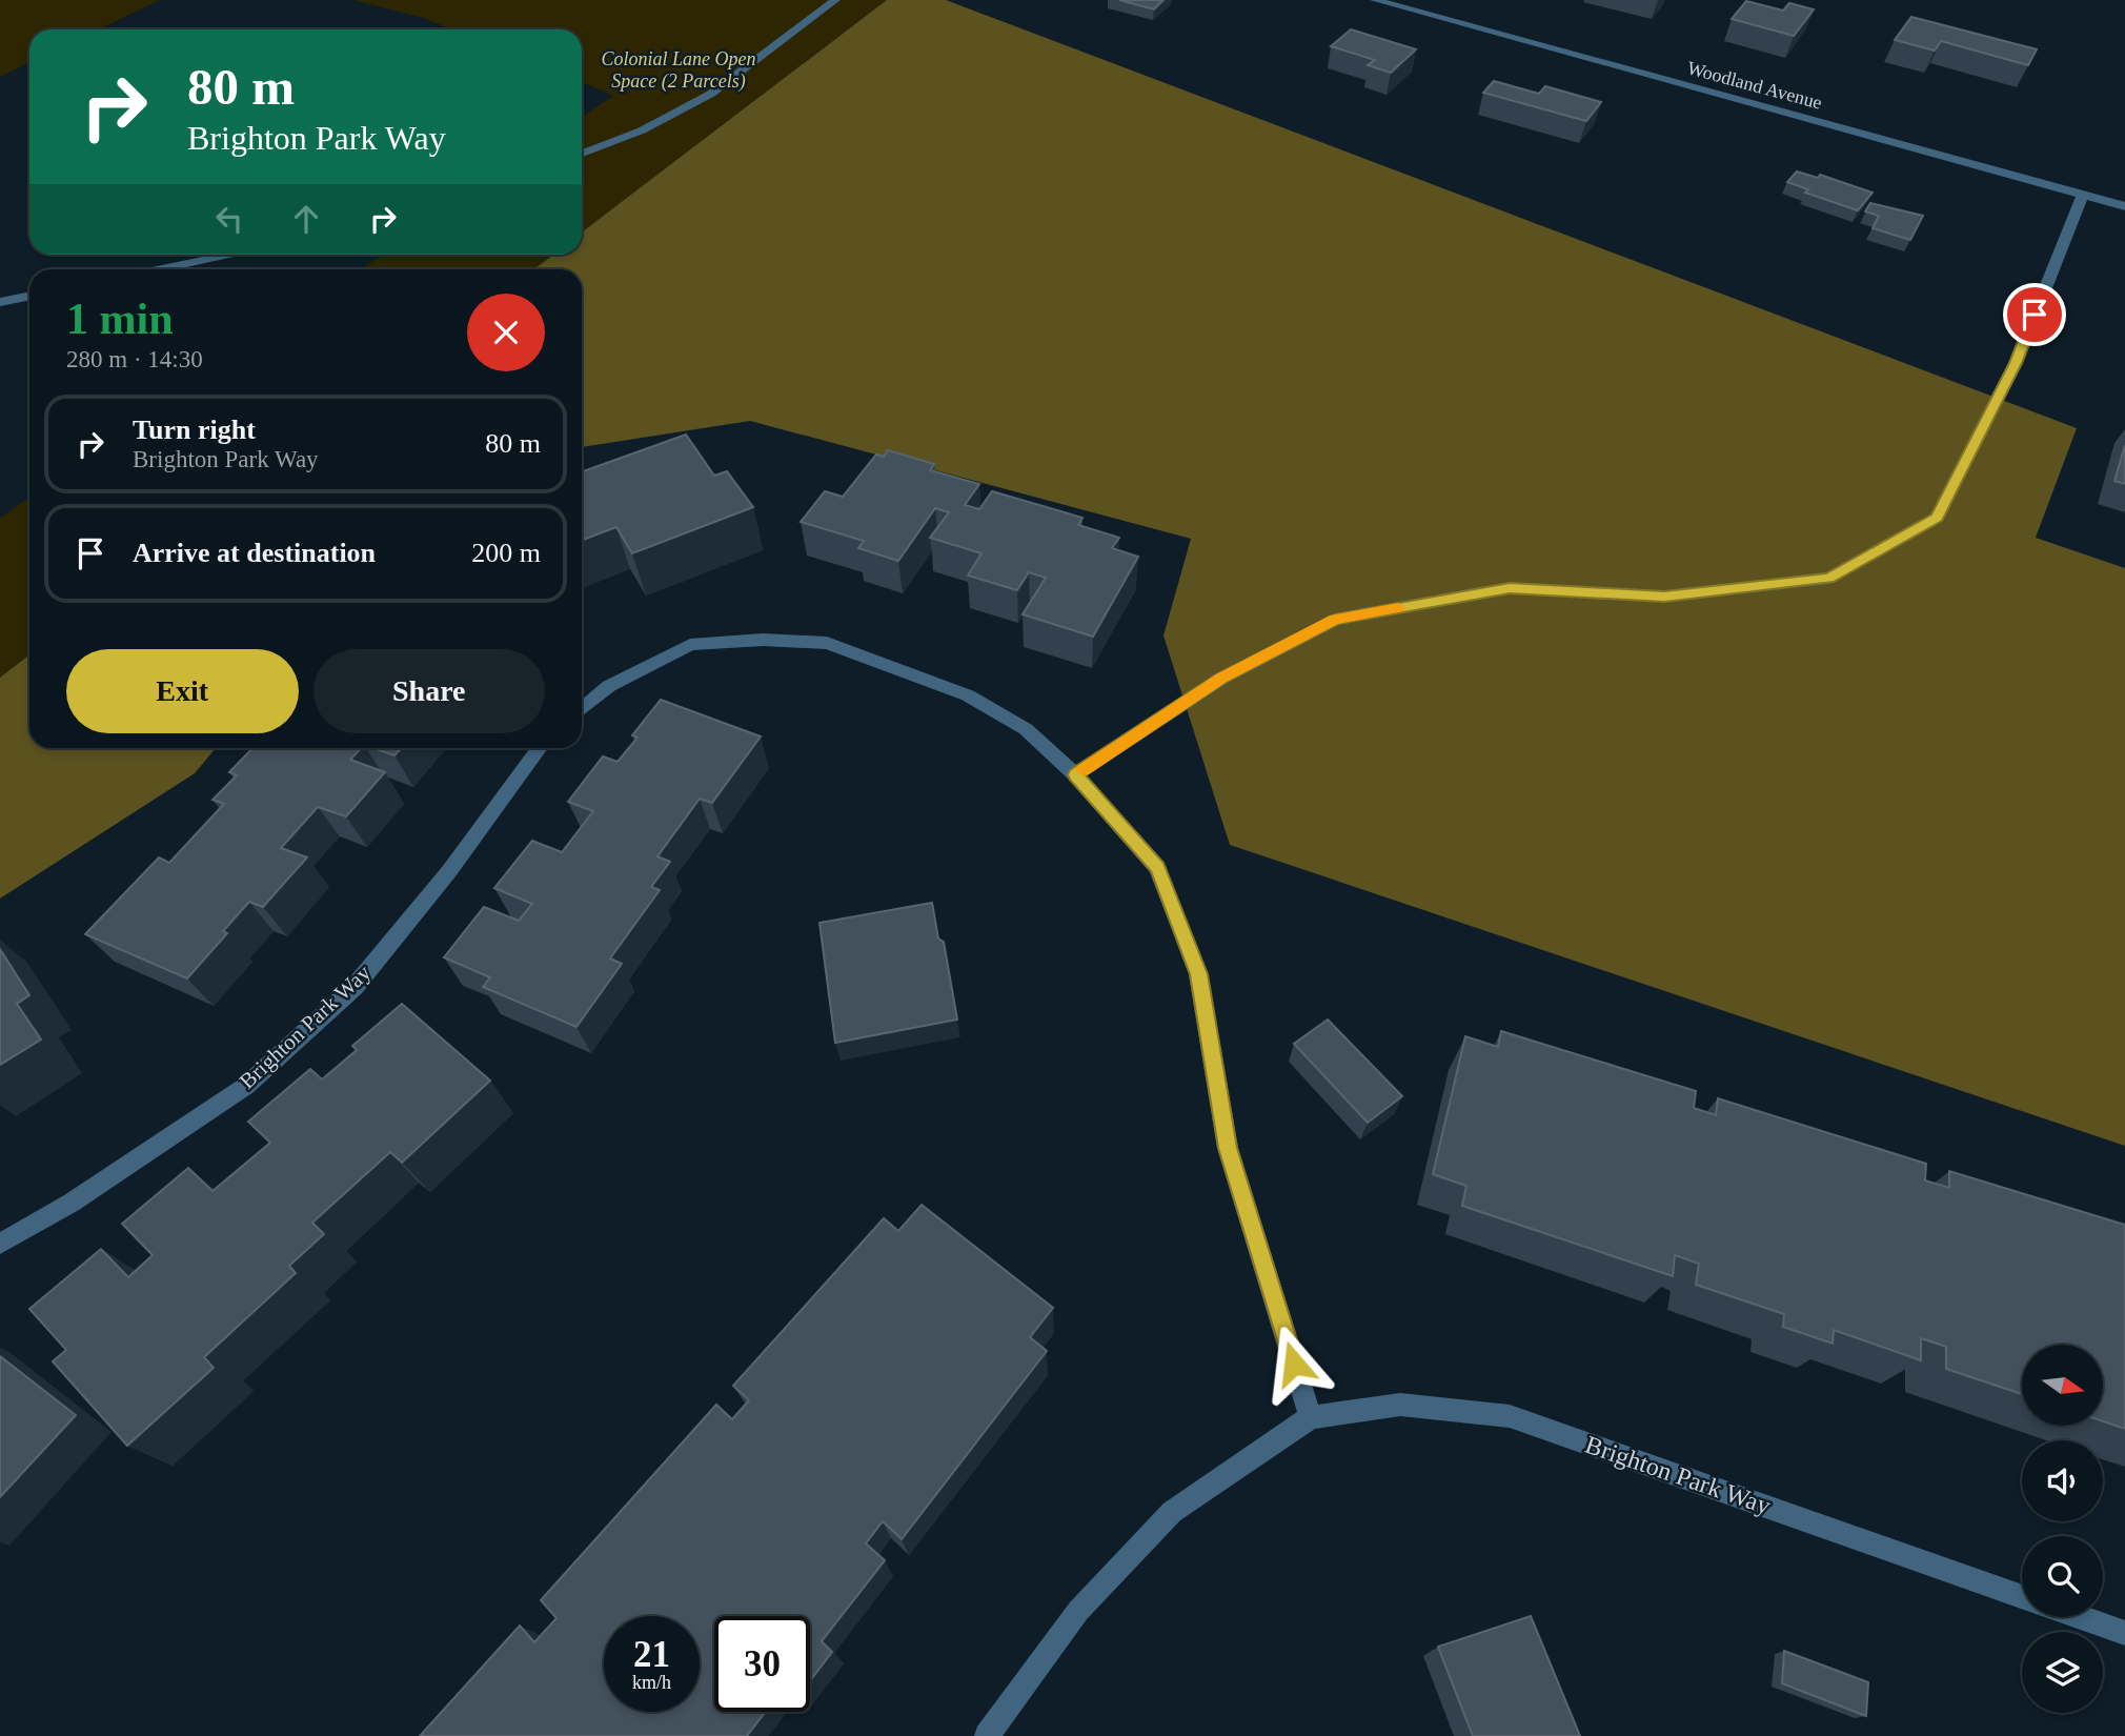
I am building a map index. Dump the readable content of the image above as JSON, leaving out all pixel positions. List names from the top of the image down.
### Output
{
  "streets": {
    "street": ["Woodland Avenue", "Brighton Park Way"]
  },
  "parks": ["Colonial Lane Open Space (2 Parcels)"],
  "north": "right",
  "page": {
    "turn": ["80 m", "Brighton Park Way"],
    "heading": ["1 min", "280 m · 14:30"],
    "list": [
      {
        "name": "Turn right",
        "note": "Brighton Park Way",
        "value": "80 m"
      },
      {
        "name": "Arrive at destination",
        "value": "200 m"
      }
    ],
    "buttons": ["Exit", "Share"],
    "speed": "21 km/h",
    "limit": "30"
  }
}
